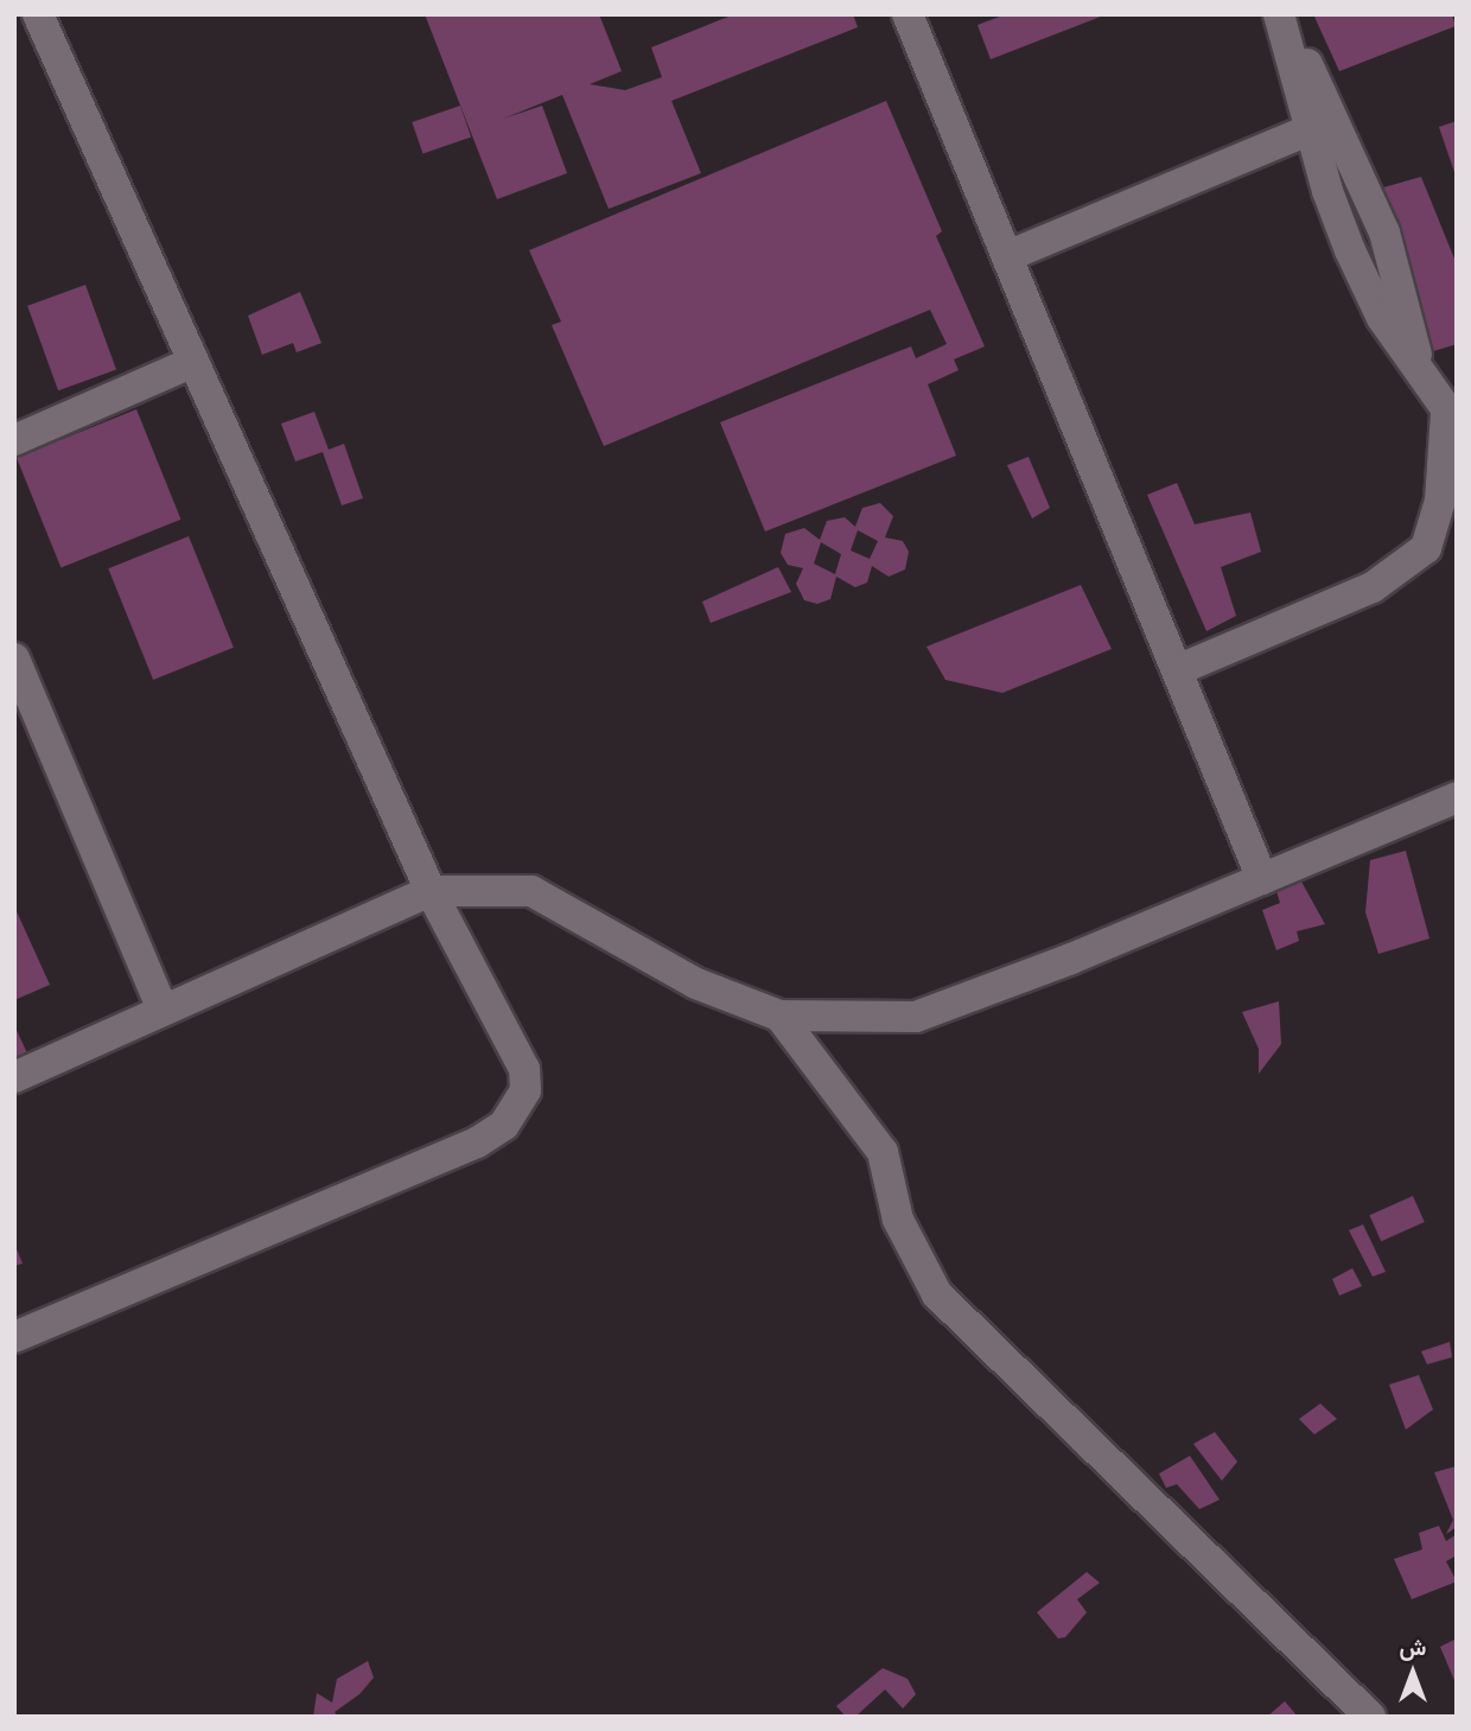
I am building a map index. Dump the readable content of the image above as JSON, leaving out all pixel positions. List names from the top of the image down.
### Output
{
  "north": "top"
}
